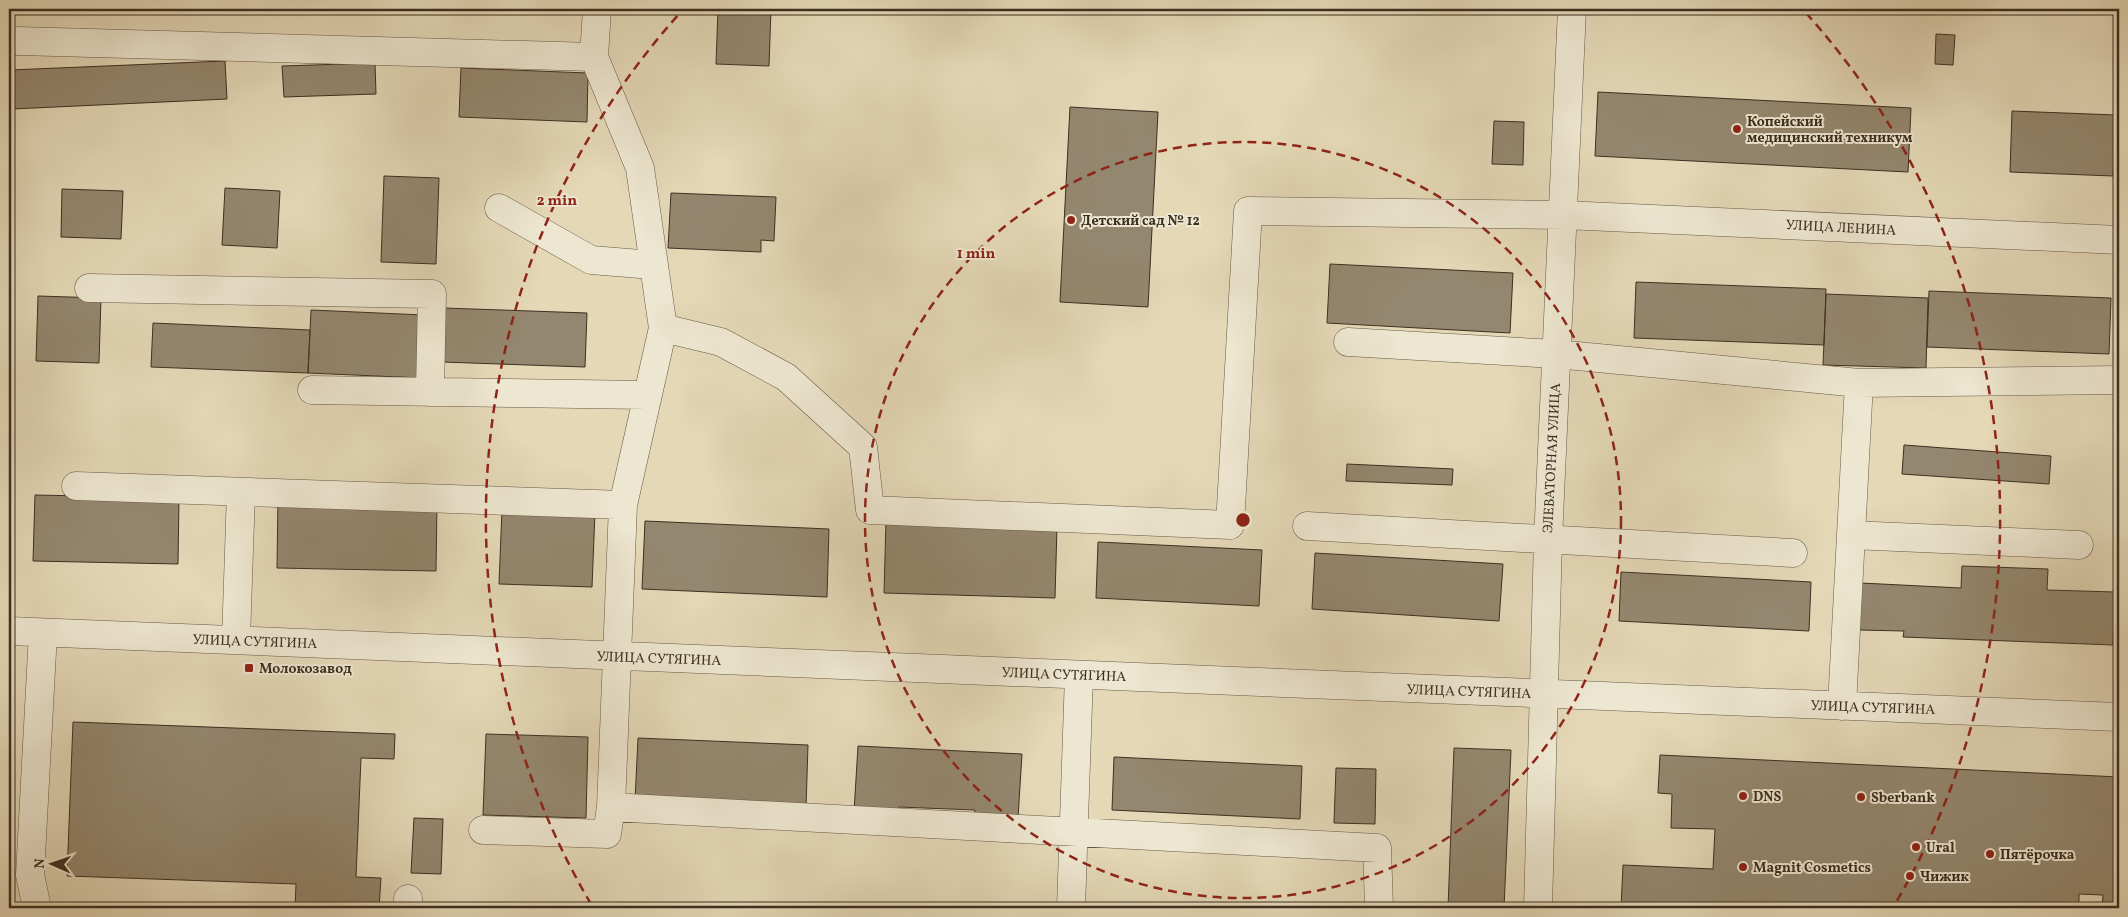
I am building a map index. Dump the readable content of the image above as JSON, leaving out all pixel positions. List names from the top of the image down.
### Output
{
  "streets": {
    "street": ["УЛИЦА ЛЕНИНА", "ЭЛЕВАТОРНАЯ УЛИЦА", "УЛИЦА СУТЯГИНА"]
  },
  "crossings": [
    ["УЛИЦА ЛЕНИНА", "ЭЛЕВАТОРНАЯ УЛИЦА"],
    ["ЭЛЕВАТОРНАЯ УЛИЦА", "УЛИЦА СУТЯГИНА"]
  ],
  "places": {
    "other": [
      "Копейский медицинский техникум",
      "Детский сад № 12",
      "DNS",
      "Sberbank",
      "Ural",
      "Пятёрочка",
      "Magnit Cosmetics",
      "Чижик"
    ],
    "transit": ["Молокозавод"]
  },
  "north": "left",
  "rings": ["2 min", "1 min"]
}
